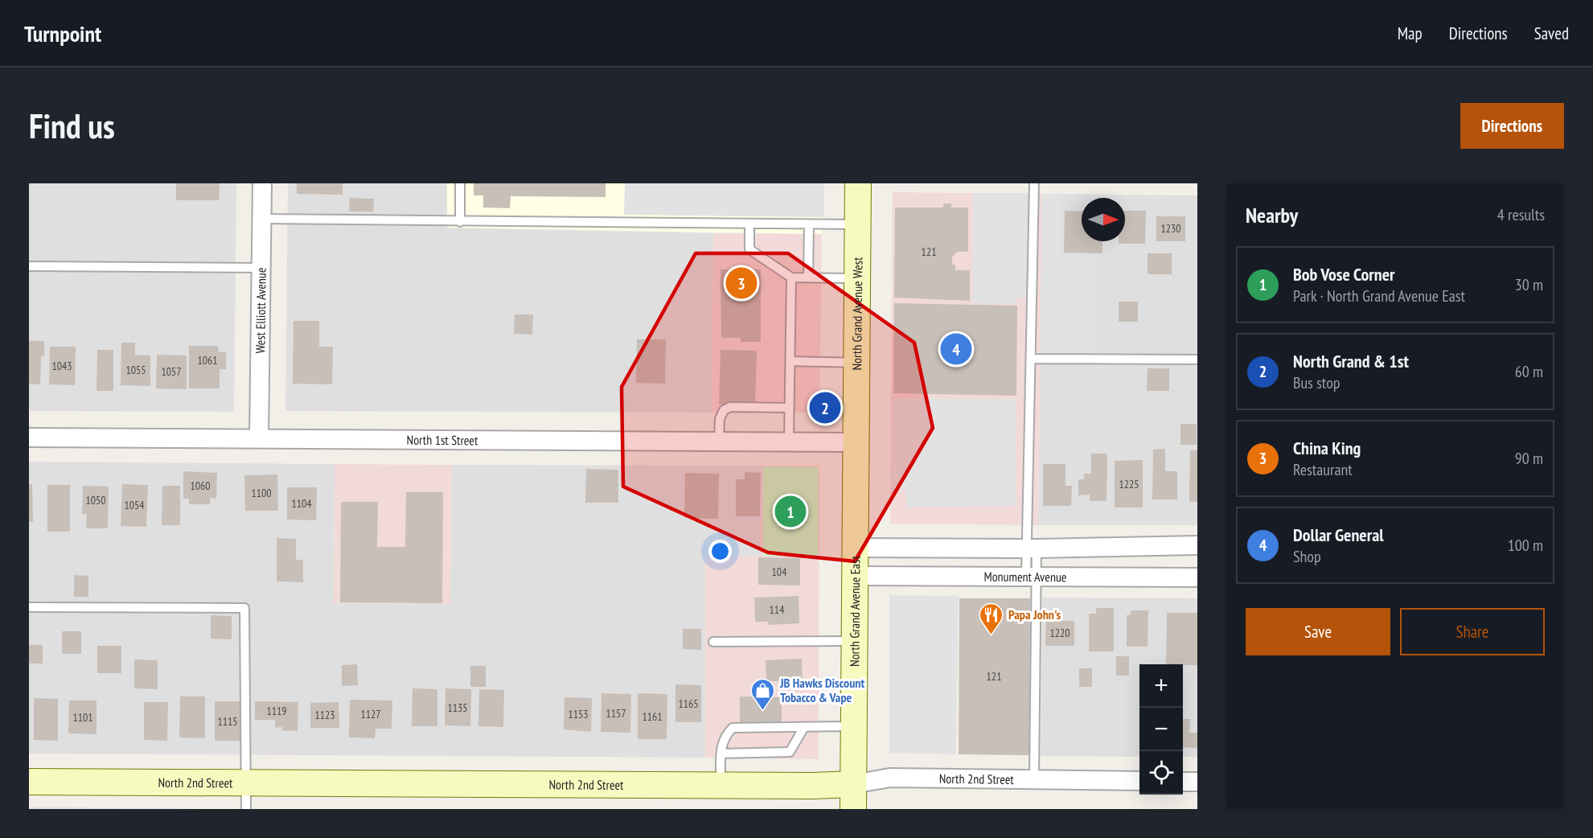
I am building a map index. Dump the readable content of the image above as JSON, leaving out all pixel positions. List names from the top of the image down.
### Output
{
  "streets": {
    "main road": ["North Grand Avenue West", "North Grand Avenue East", "North 2nd Street"],
    "street": ["West Elliott Avenue", "North 1st Street", "Monument Avenue"]
  },
  "crossings": [
    ["West Elliott Avenue", "North 1st Street"],
    ["North Grand Avenue West", "North 1st Street"],
    ["North Grand Avenue West", "North Grand Avenue East"],
    ["North 1st Street", "North Grand Avenue East"],
    ["Monument Avenue", "North Grand Avenue East"],
    ["North Grand Avenue East", "North 2nd Street"]
  ],
  "places": {
    "restaurant": ["Papa John's"],
    "shop": ["JB Hawks Discount Tobacco & Vape"]
  },
  "house_numbers": [
    "1230",
    "121",
    "1061",
    "1043",
    "1055",
    "1057",
    "1225",
    "1060",
    "1100",
    "1050",
    "1104",
    "1054",
    "104",
    "114",
    "1220",
    "121",
    "1165",
    "1135",
    "1119",
    "1157",
    "1127",
    "1153",
    "1123",
    "1161",
    "1101",
    "1115"
  ],
  "north": "right",
  "page": {
    "header": "Turnpoint",
    "nav": ["Map", "Directions", "Saved"],
    "buttons": [
      "Directions",
      ["Save", "Share"]
    ],
    "title": "Find us",
    "heading": ["Nearby", "4 results"],
    "list": [
      {
        "mark": "1",
        "name": "Bob Vose Corner",
        "note": "Park · North Grand Avenue East",
        "value": "30 m"
      },
      {
        "mark": "2",
        "name": "North Grand & 1st",
        "note": "Bus stop",
        "value": "60 m"
      },
      {
        "mark": "3",
        "name": "China King",
        "note": "Restaurant",
        "value": "90 m"
      },
      {
        "mark": "4",
        "name": "Dollar General",
        "note": "Shop",
        "value": "100 m"
      }
    ],
    "pins": [
      "3",
      "4",
      "2",
      "1"
    ],
    "map_buttons": ["+", "−"]
  }
}
